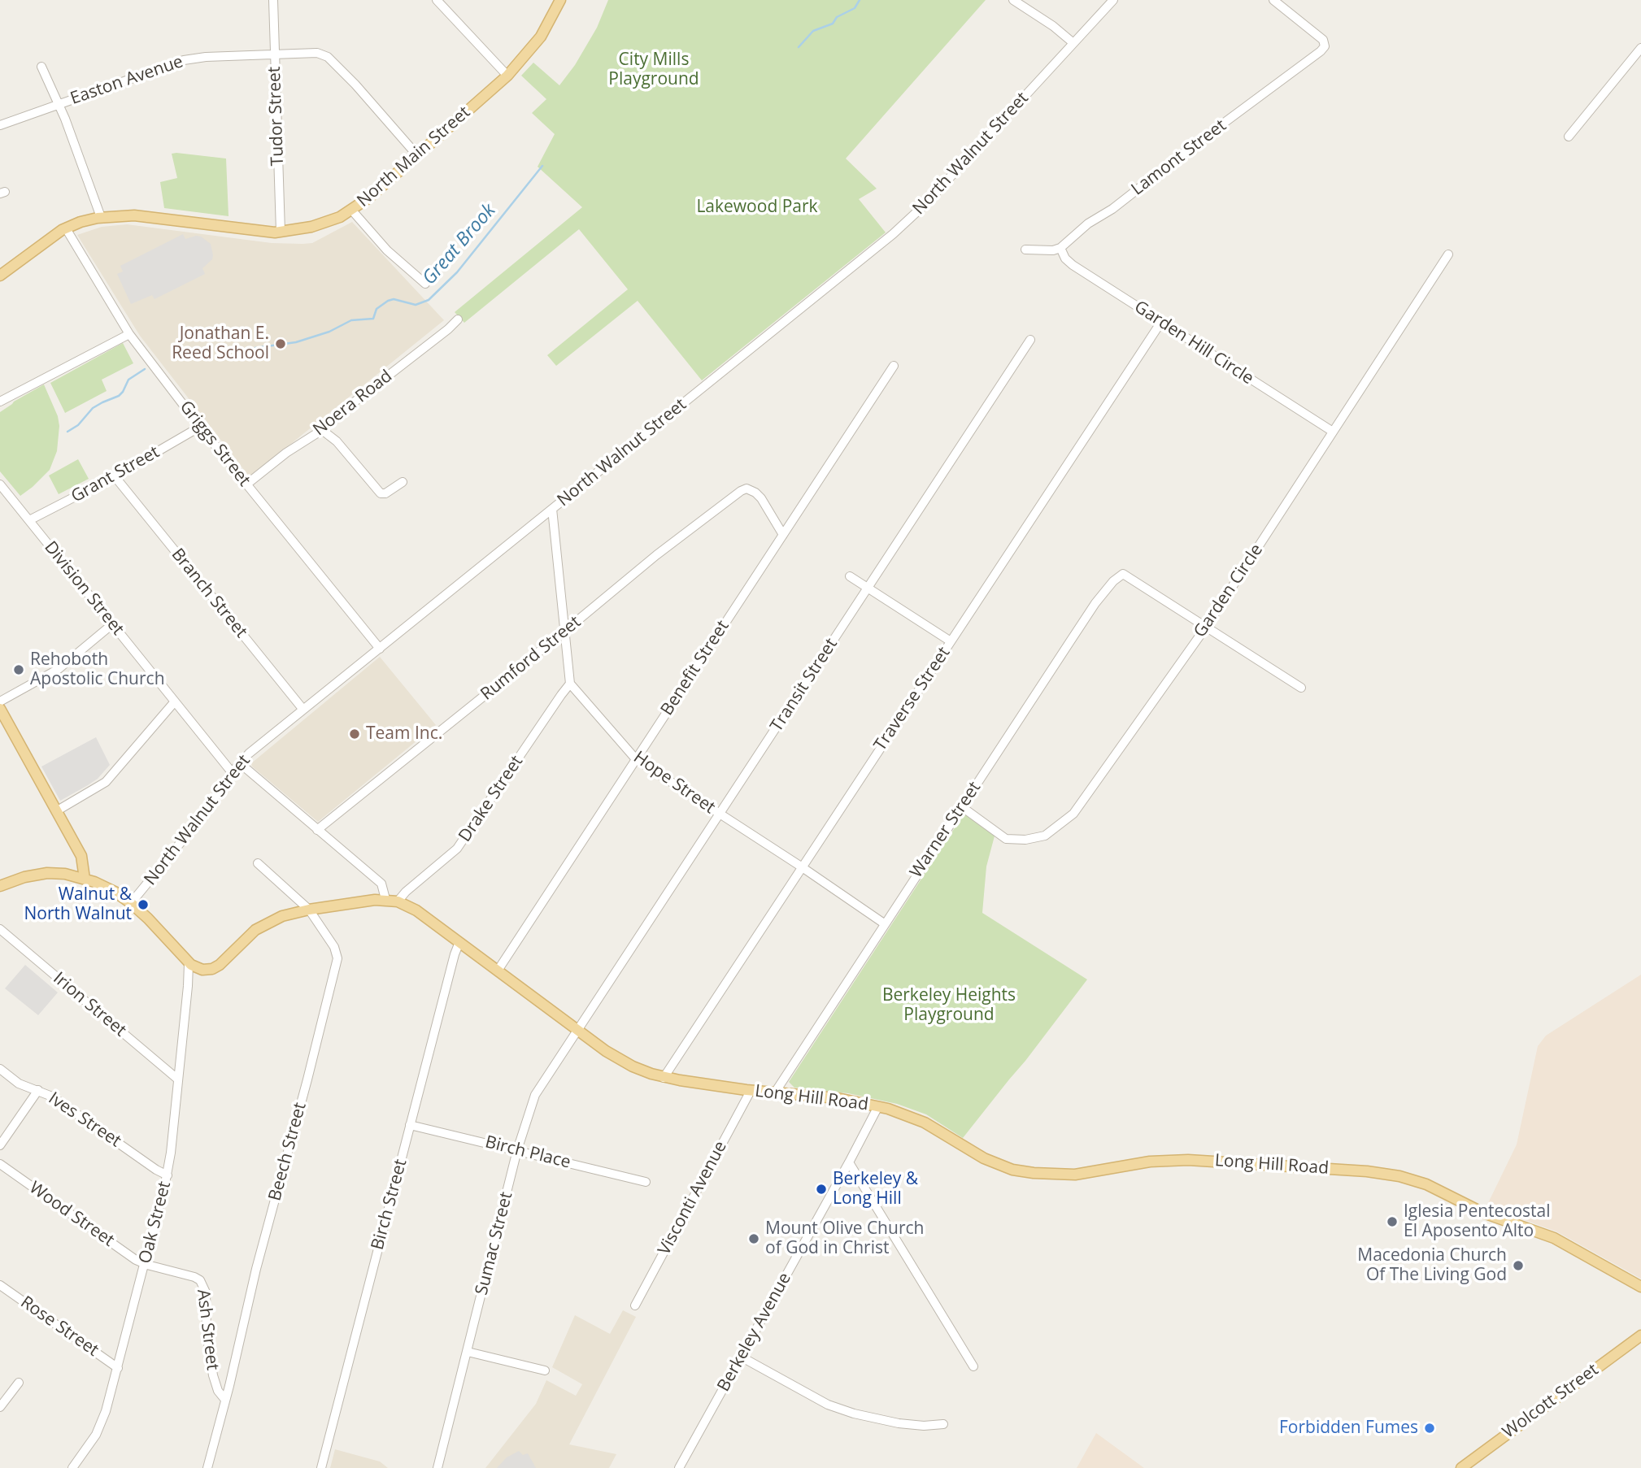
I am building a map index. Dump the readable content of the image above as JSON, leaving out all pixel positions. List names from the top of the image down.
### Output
{
  "streets": {
    "main road": ["North Main Street", "Long Hill Road", "Wolcott Street"],
    "street": [
      "Easton Avenue",
      "Tudor Street",
      "North Walnut Street",
      "Lamont Street",
      "Garden Hill Circle",
      "Noera Road",
      "Griggs Street",
      "Grant Street",
      "Division Street",
      "Garden Circle",
      "Branch Street",
      "Rumford Street",
      "Benefit Street",
      "Transit Street",
      "Traverse Street",
      "Hope Street",
      "Drake Street",
      "Warner Street",
      "Irion Street",
      "Ives Street",
      "Beech Street",
      "Birch Place",
      "Visconti Avenue",
      "Birch Street",
      "Wood Street",
      "Oak Street",
      "Sumac Street",
      "Rose Street",
      "Ash Street",
      "Berkeley Avenue"
    ]
  },
  "crossings": [
    ["Easton Avenue", "Tudor Street"],
    ["Easton Avenue", "North Main Street"],
    ["Tudor Street", "North Main Street"],
    ["North Walnut Street", "Griggs Street"],
    ["North Walnut Street", "Division Street"],
    ["North Walnut Street", "Branch Street"],
    ["North Main Street", "Griggs Street"],
    ["Lamont Street", "Garden Hill Circle"],
    ["Garden Hill Circle", "Garden Circle"],
    ["Garden Hill Circle", "Traverse Street"],
    ["Noera Road", "Griggs Street"],
    ["Griggs Street", "Grant Street"],
    ["Grant Street", "Division Street"],
    ["Grant Street", "Branch Street"],
    ["Garden Circle", "Warner Street"],
    ["Rumford Street", "Benefit Street"],
    ["Benefit Street", "Hope Street"],
    ["Benefit Street", "Long Hill Road"],
    ["Transit Street", "Hope Street"],
    ["Transit Street", "Long Hill Road"],
    ["Transit Street", "Sumac Street"],
    ["Traverse Street", "Hope Street"],
    ["Traverse Street", "Long Hill Road"],
    ["Hope Street", "Drake Street"],
    ["Hope Street", "Warner Street"],
    ["Drake Street", "Long Hill Road"],
    ["Warner Street", "Long Hill Road"],
    ["Irion Street", "Oak Street"],
    ["Long Hill Road", "Beech Street"],
    ["Long Hill Road", "Visconti Avenue"],
    ["Long Hill Road", "Birch Street"],
    ["Long Hill Road", "Oak Street"],
    ["Long Hill Road", "Sumac Street"],
    ["Long Hill Road", "Berkeley Avenue"],
    ["Ives Street", "Oak Street"],
    ["Beech Street", "Ash Street"],
    ["Birch Place", "Birch Street"],
    ["Birch Place", "Sumac Street"],
    ["Wood Street", "Oak Street"],
    ["Wood Street", "Ash Street"],
    ["Oak Street", "Rose Street"],
    ["Oak Street", "Ash Street"]
  ],
  "water": ["Great Brook"],
  "parks": ["City Mills Playground", "Lakewood Park", "Berkeley Heights Playground"],
  "places": [
    "Jonathan E. Reed School",
    "Rehoboth Apostolic Church",
    "Team Inc.",
    "Walnut & North Walnut",
    "Berkeley & Long Hill",
    "Iglesia Pentecostal El Aposento Alto",
    "Mount Olive Church of God in Christ",
    "Macedonia Church Of The Living God",
    "Forbidden Fumes"
  ]
}
